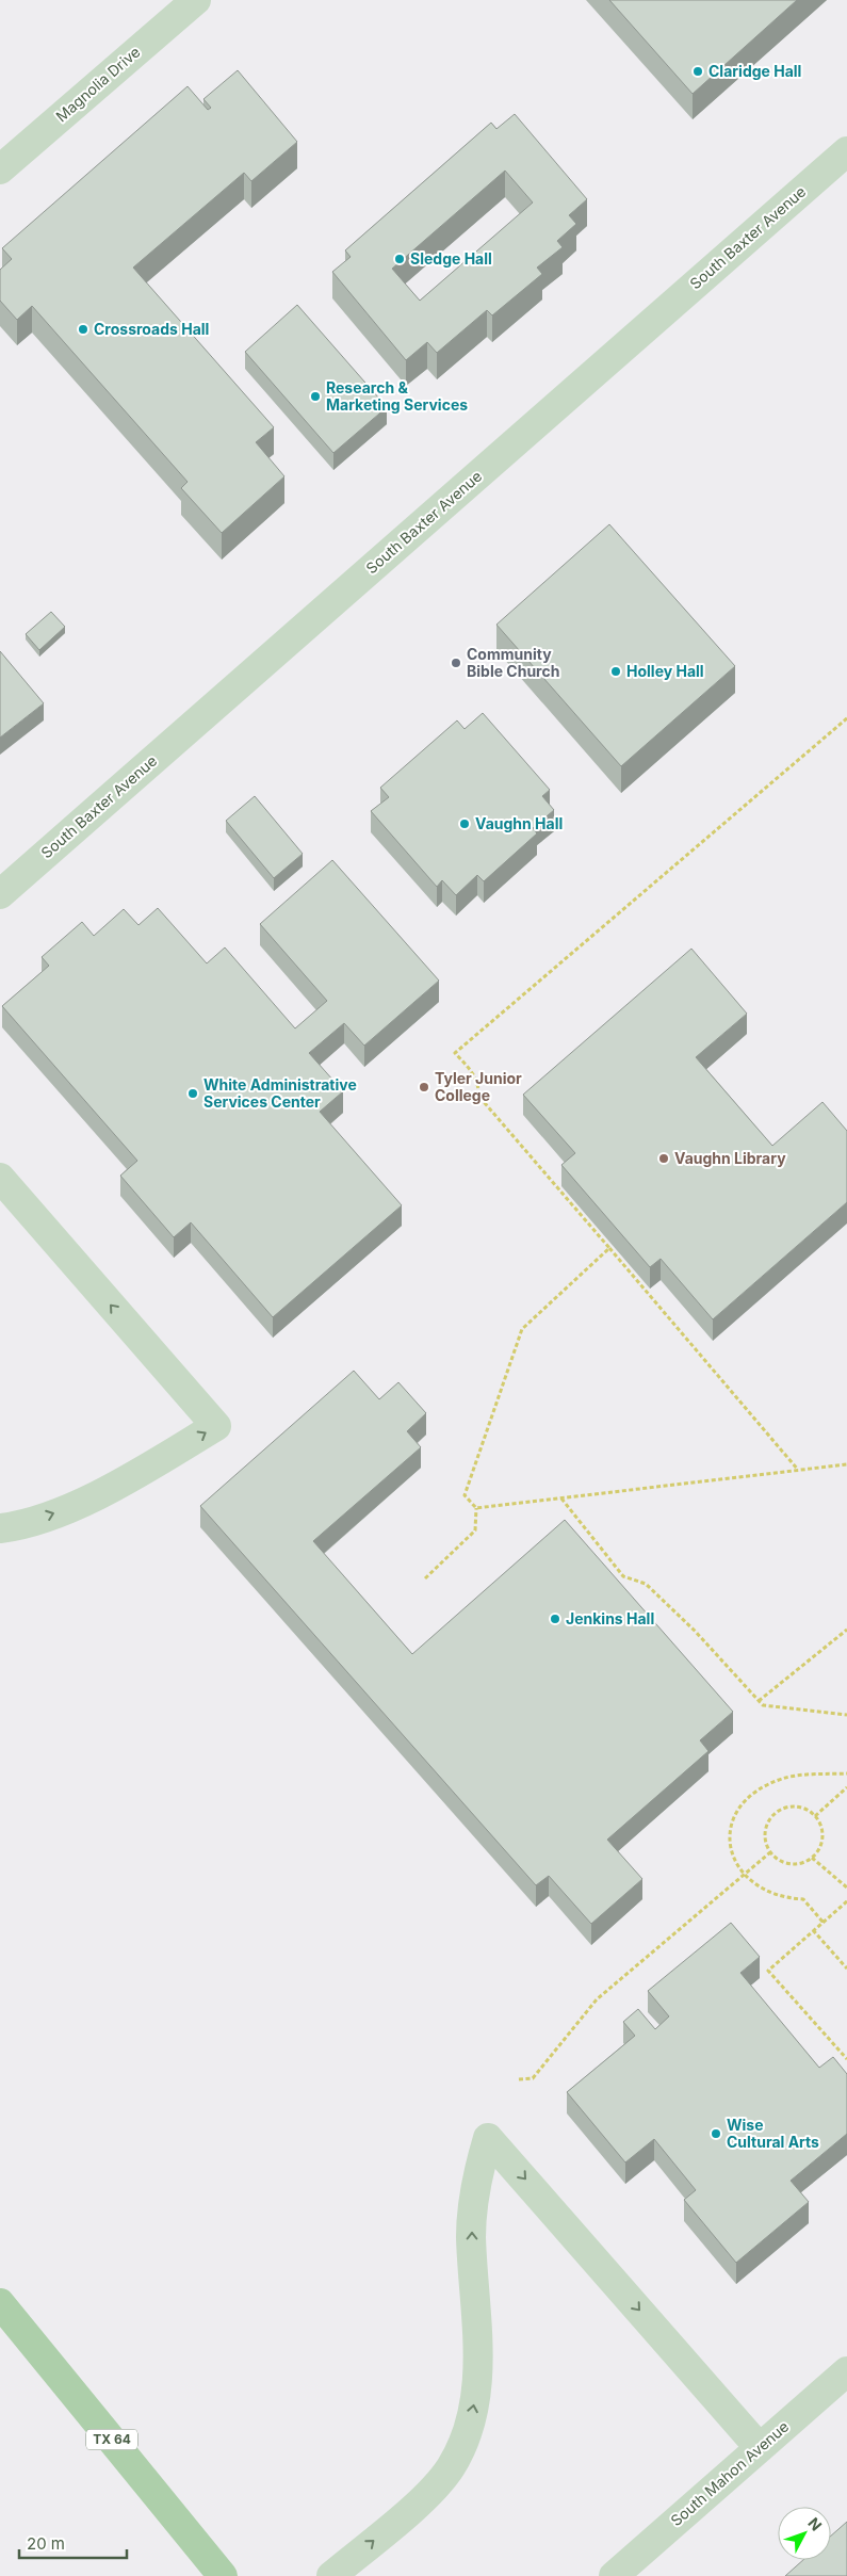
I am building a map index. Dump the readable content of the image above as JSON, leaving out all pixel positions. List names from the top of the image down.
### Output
{
  "streets": {
    "main road": ["TX 64"],
    "street": ["Magnolia Drive", "South Baxter Avenue", "South Mahon Avenue"]
  },
  "places": [
    "Claridge Hall",
    "Sledge Hall",
    "Crossroads Hall",
    "Research & Marketing Services",
    "Community Bible Church",
    "Holley Hall",
    "Vaughn Hall",
    "Tyler Junior College",
    "White Administrative Services Center",
    "Vaughn Library",
    "Jenkins Hall",
    "Wise Cultural Arts"
  ],
  "scale_bar": "20 m",
  "north": "top right"
}
